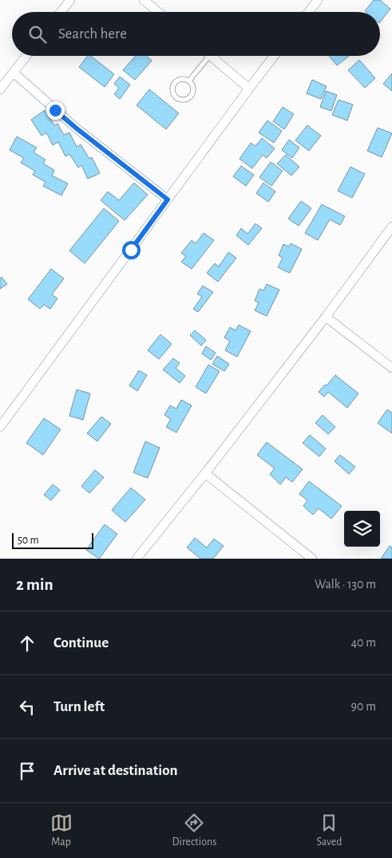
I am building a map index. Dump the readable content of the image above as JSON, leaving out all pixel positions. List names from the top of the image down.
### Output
{
  "scale_bar": "50 m",
  "page": {
    "search": "Search here",
    "scale": "50 m",
    "heading": ["2 min", "Walk · 130 m"],
    "list": [
      ["Continue", "40 m"],
      ["Turn left", "90 m"],
      "Arrive at destination"
    ],
    "nav": ["Map", "Directions", "Saved"]
  }
}
